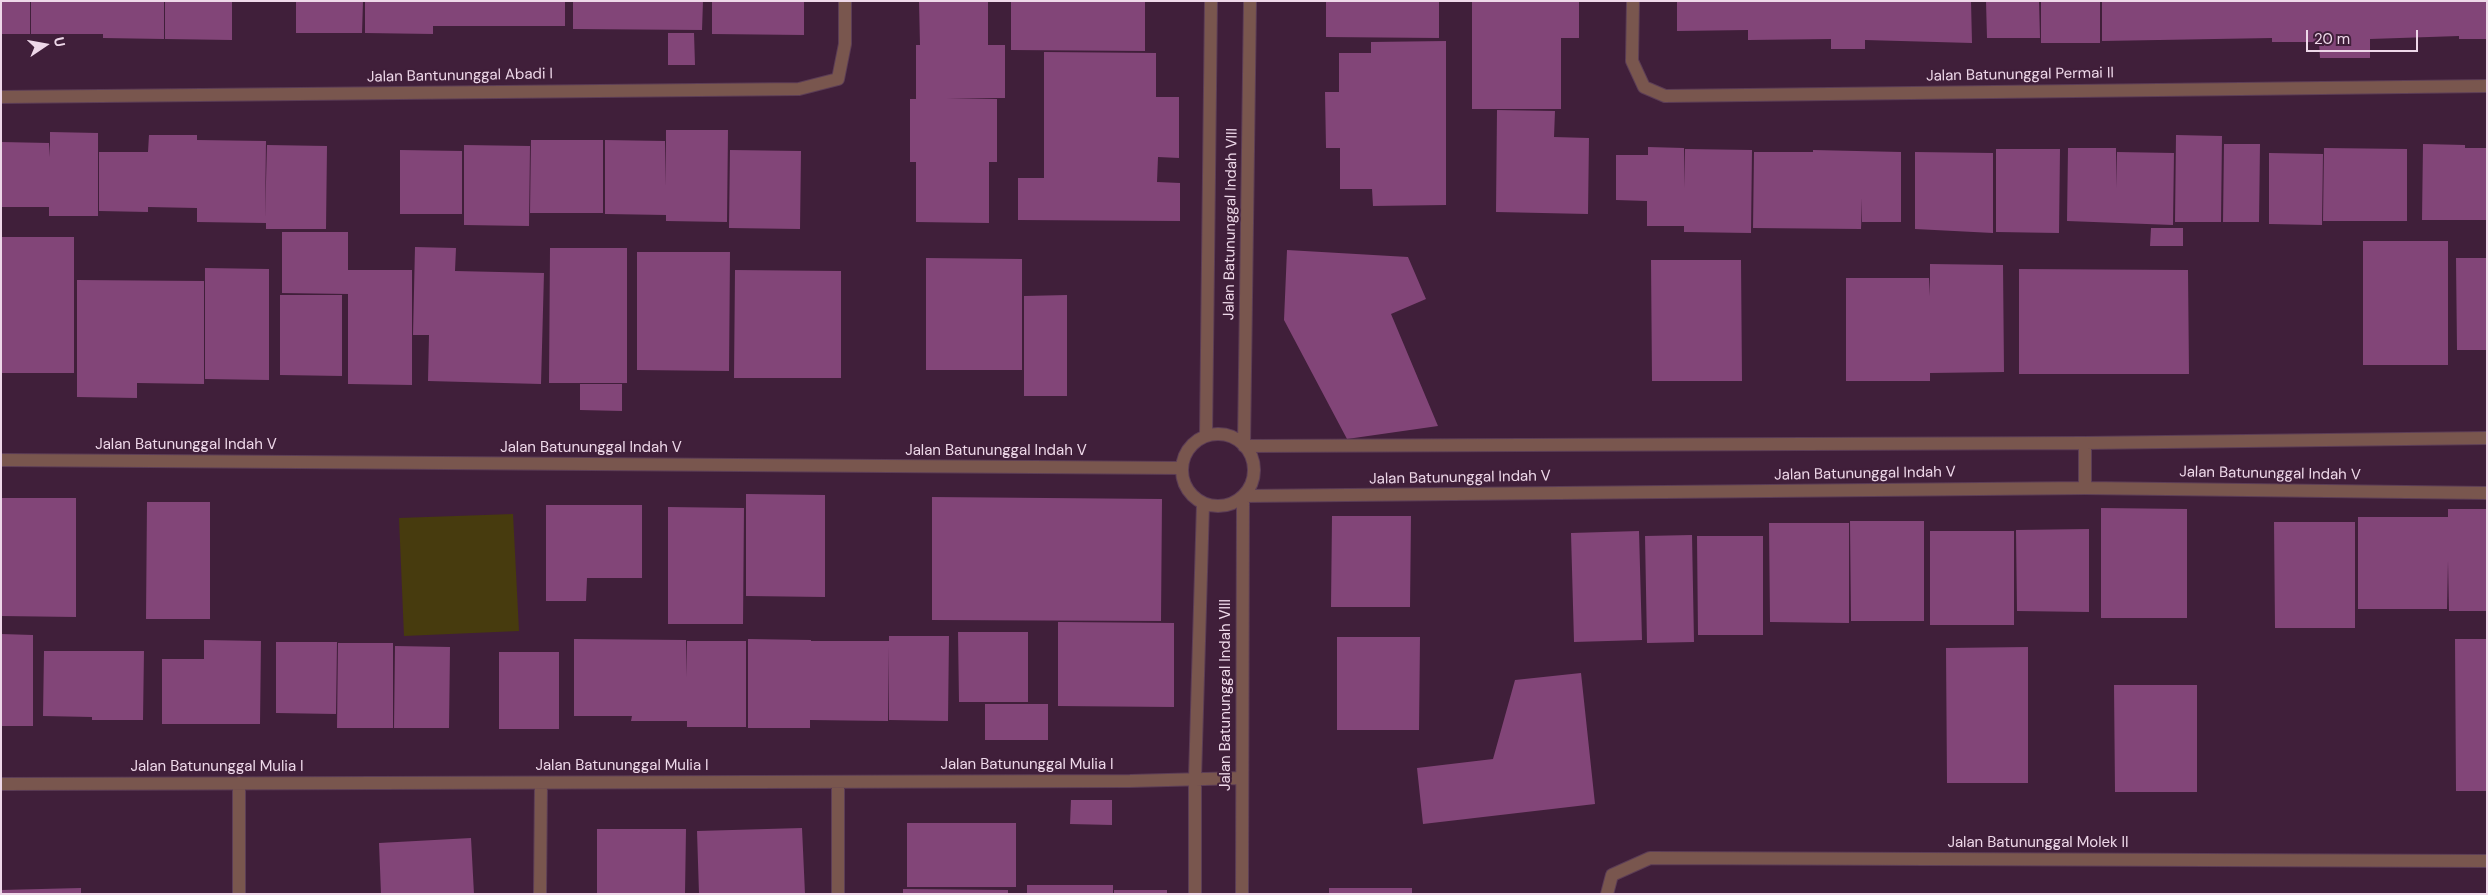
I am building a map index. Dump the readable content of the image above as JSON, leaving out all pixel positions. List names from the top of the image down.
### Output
{
  "streets": {
    "street": [
      "Jalan Batununggal Permai II",
      "Jalan Bantununggal Abadi I",
      "Jalan Batununggal Indah VIII",
      "Jalan Batununggal Indah V",
      "Jalan Batununggal Mulia I",
      "Jalan Batununggal Molek II"
    ]
  },
  "crossings": [
    ["Jalan Batununggal Indah VIII", "Jalan Batununggal Indah V"],
    ["Jalan Batununggal Indah VIII", "Jalan Batununggal Mulia I"]
  ],
  "scale_bar": "20 m",
  "north": "right"
}
